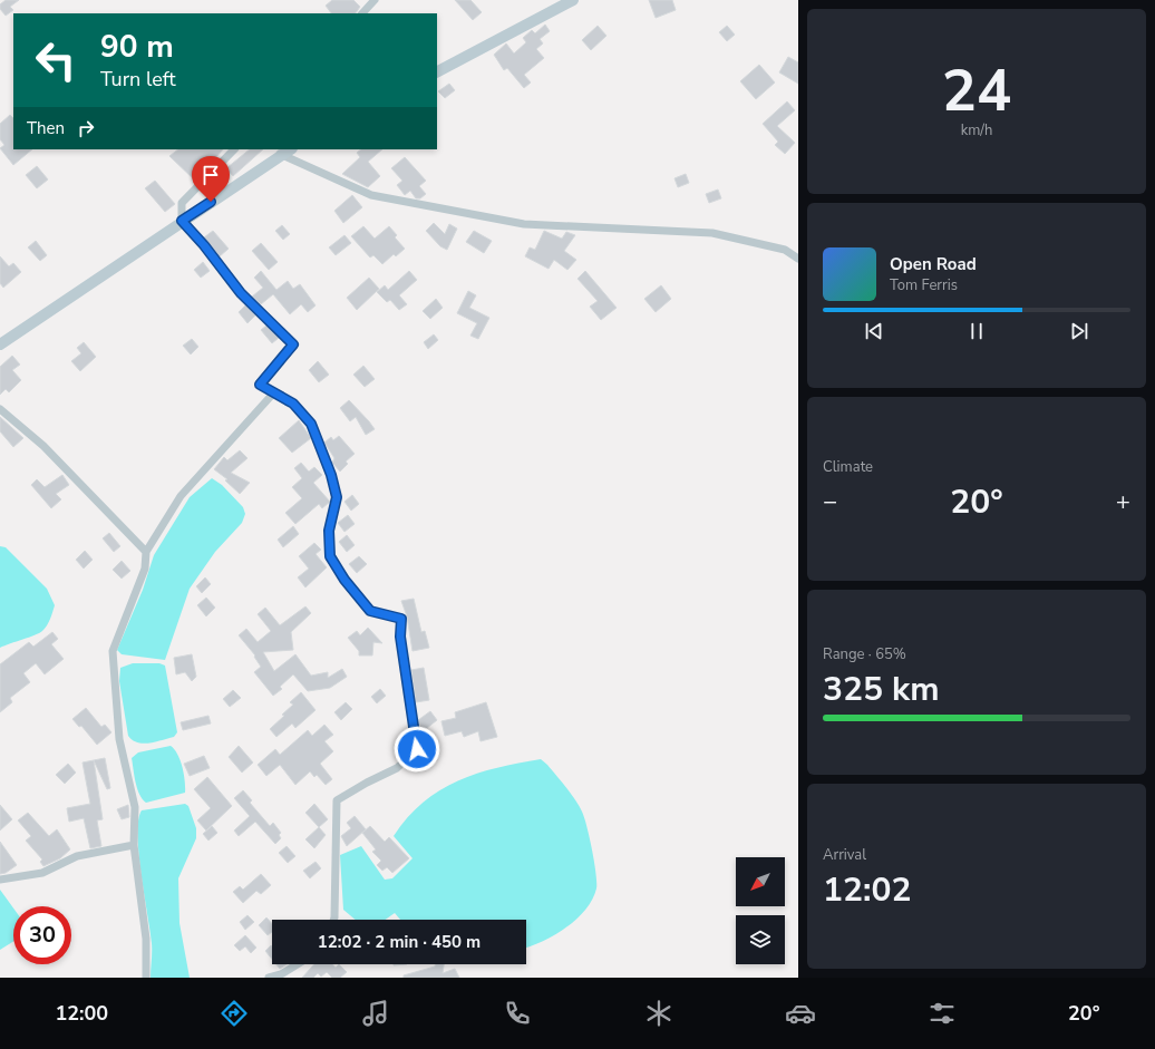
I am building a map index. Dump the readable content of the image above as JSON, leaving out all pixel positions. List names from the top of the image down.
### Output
{
  "north": "bottom left",
  "page": {
    "tile": [
      ["24", "km/h"],
      "Climate",
      ["Range · 65%", "325 km"],
      ["Arrival", "12:02"]
    ],
    "turn": ["90 m", "Turn left"],
    "then": "Then",
    "song": ["Open Road", "Tom Ferris"],
    "heat": ["−", "20°", "+"],
    "limit": "30",
    "trip": "12:02 · 2 min · 450 m",
    "tabs": ["12:00", "20°"]
  }
}
